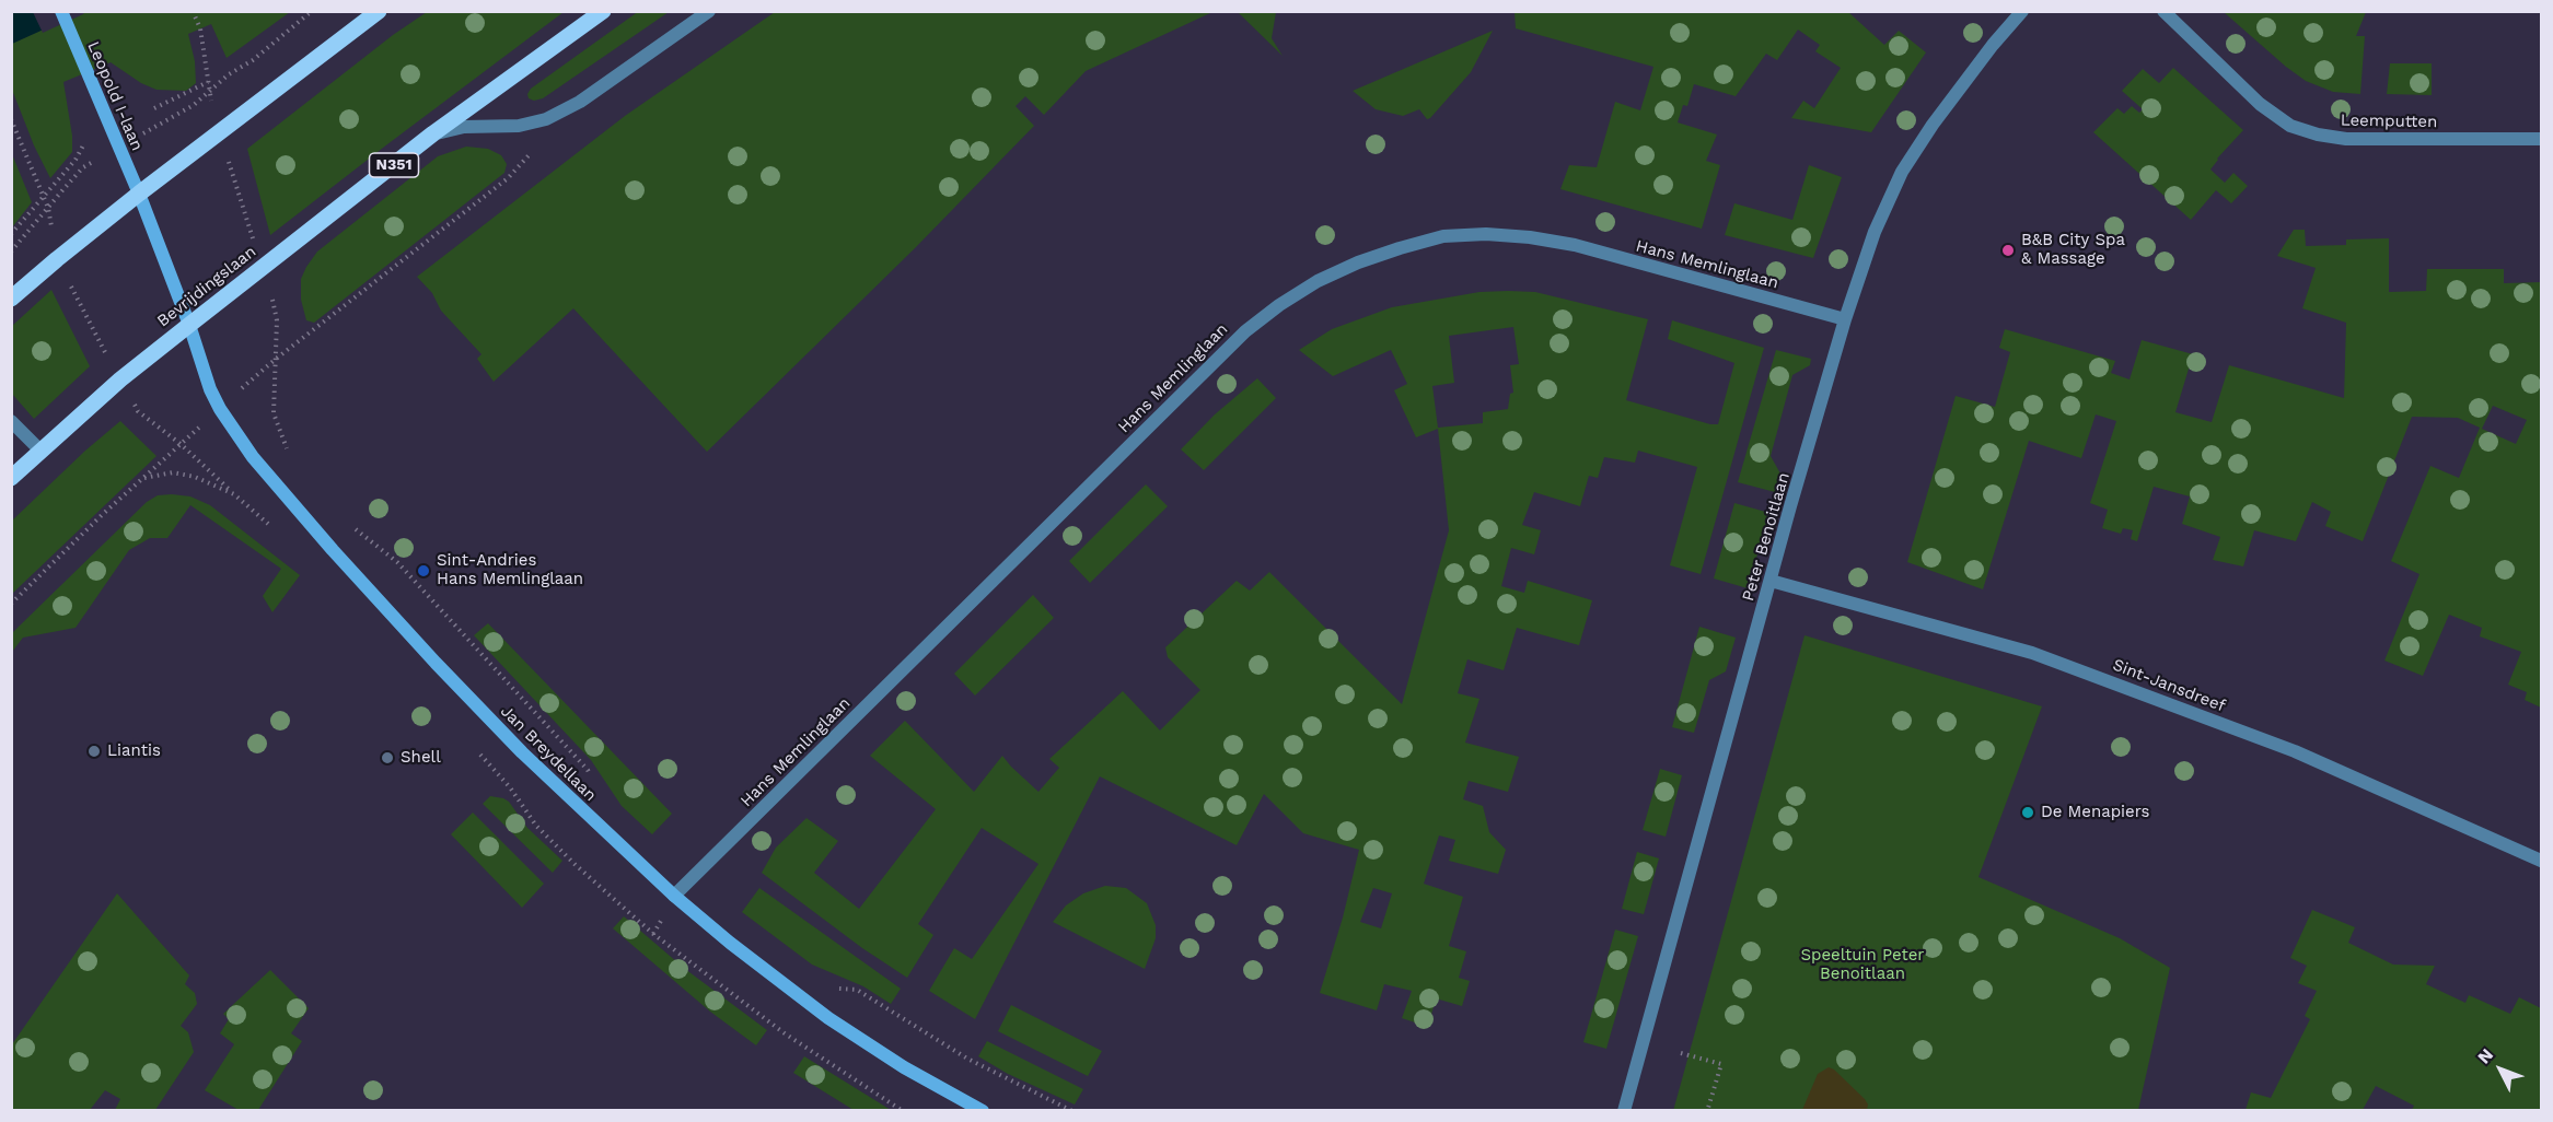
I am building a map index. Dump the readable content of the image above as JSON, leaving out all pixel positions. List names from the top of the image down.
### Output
{
  "streets": {
    "main road": ["N351", "Bevrijdingslaan"],
    "street": [
      "Leopold I-laan",
      "Leemputten",
      "Hans Memlinglaan",
      "Peter Benoitlaan",
      "Sint-Jansdreef",
      "Jan Breydellaan"
    ]
  },
  "crossings": [
    ["Leopold I-laan", "Bevrijdingslaan"],
    ["Leopold I-laan", "Jan Breydellaan"],
    ["Hans Memlinglaan", "Peter Benoitlaan"],
    ["Hans Memlinglaan", "Jan Breydellaan"],
    ["Bevrijdingslaan", "Jan Breydellaan"],
    ["Peter Benoitlaan", "Sint-Jansdreef"]
  ],
  "parks": ["Speeltuin Peter Benoitlaan"],
  "places": [
    "B&B City Spa & Massage",
    "Sint-Andries Hans Memlinglaan",
    "Liantis",
    "Shell",
    "De Menapiers"
  ],
  "north": "top left"
}
